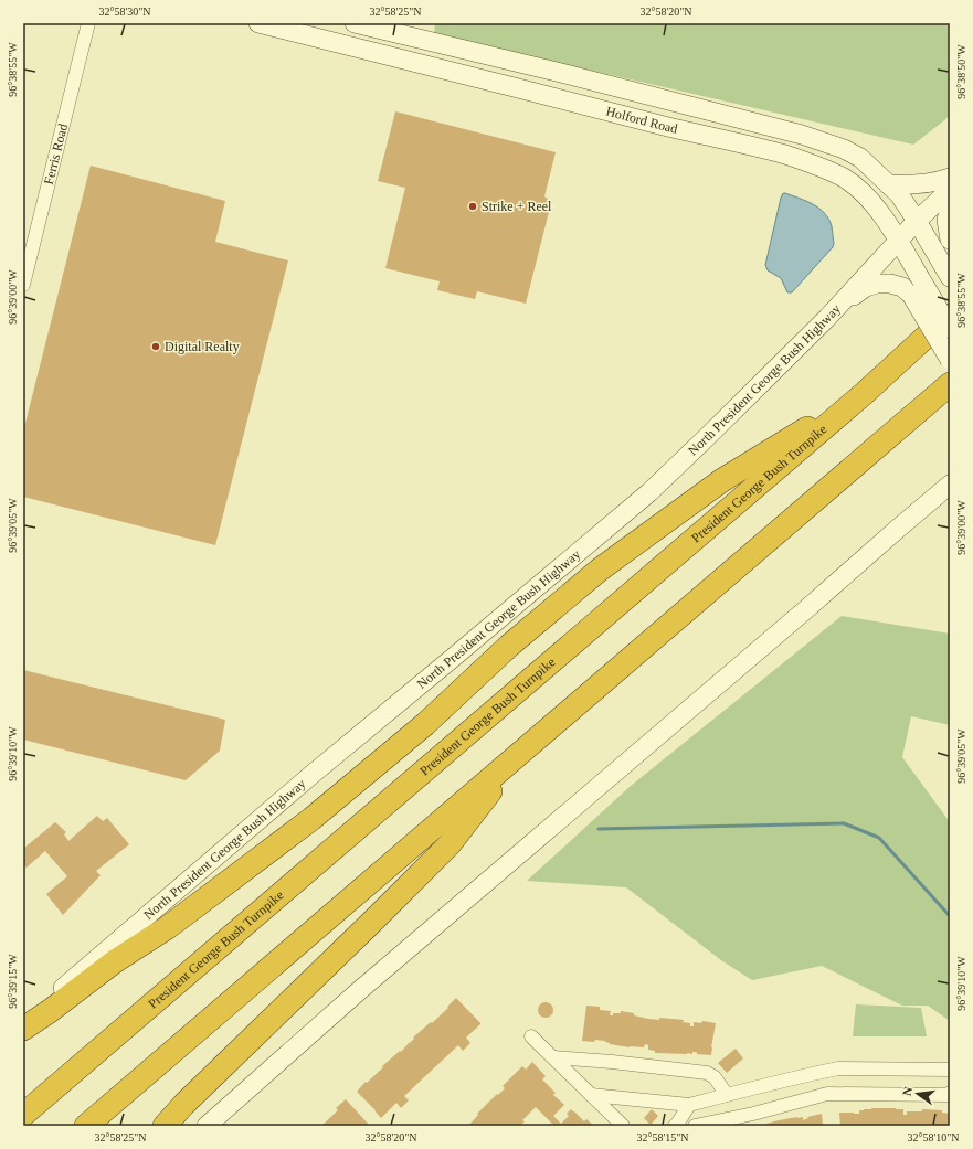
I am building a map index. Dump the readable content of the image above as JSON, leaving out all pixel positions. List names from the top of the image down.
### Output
{
  "streets": {
    "highway": ["President George Bush Turnpike"],
    "main road": ["Holford Road", "North President George Bush Highway"],
    "street": ["Ferris Road"]
  },
  "crossings": [
    ["Holford Road", "North President George Bush Highway"]
  ],
  "places": ["Strike + Reel", "Digital Realty"],
  "north": "left",
  "coordinates": [
    "32°58'30\"N",
    "32°58'25\"N",
    "32°58'20\"N",
    "96°38'55\"W",
    "96°38'50\"W",
    "96°39'00\"W",
    "96°39'05\"W",
    "96°39'10\"W",
    "96°39'15\"W",
    "32°58'15\"N",
    "32°58'10\"N"
  ]
}
